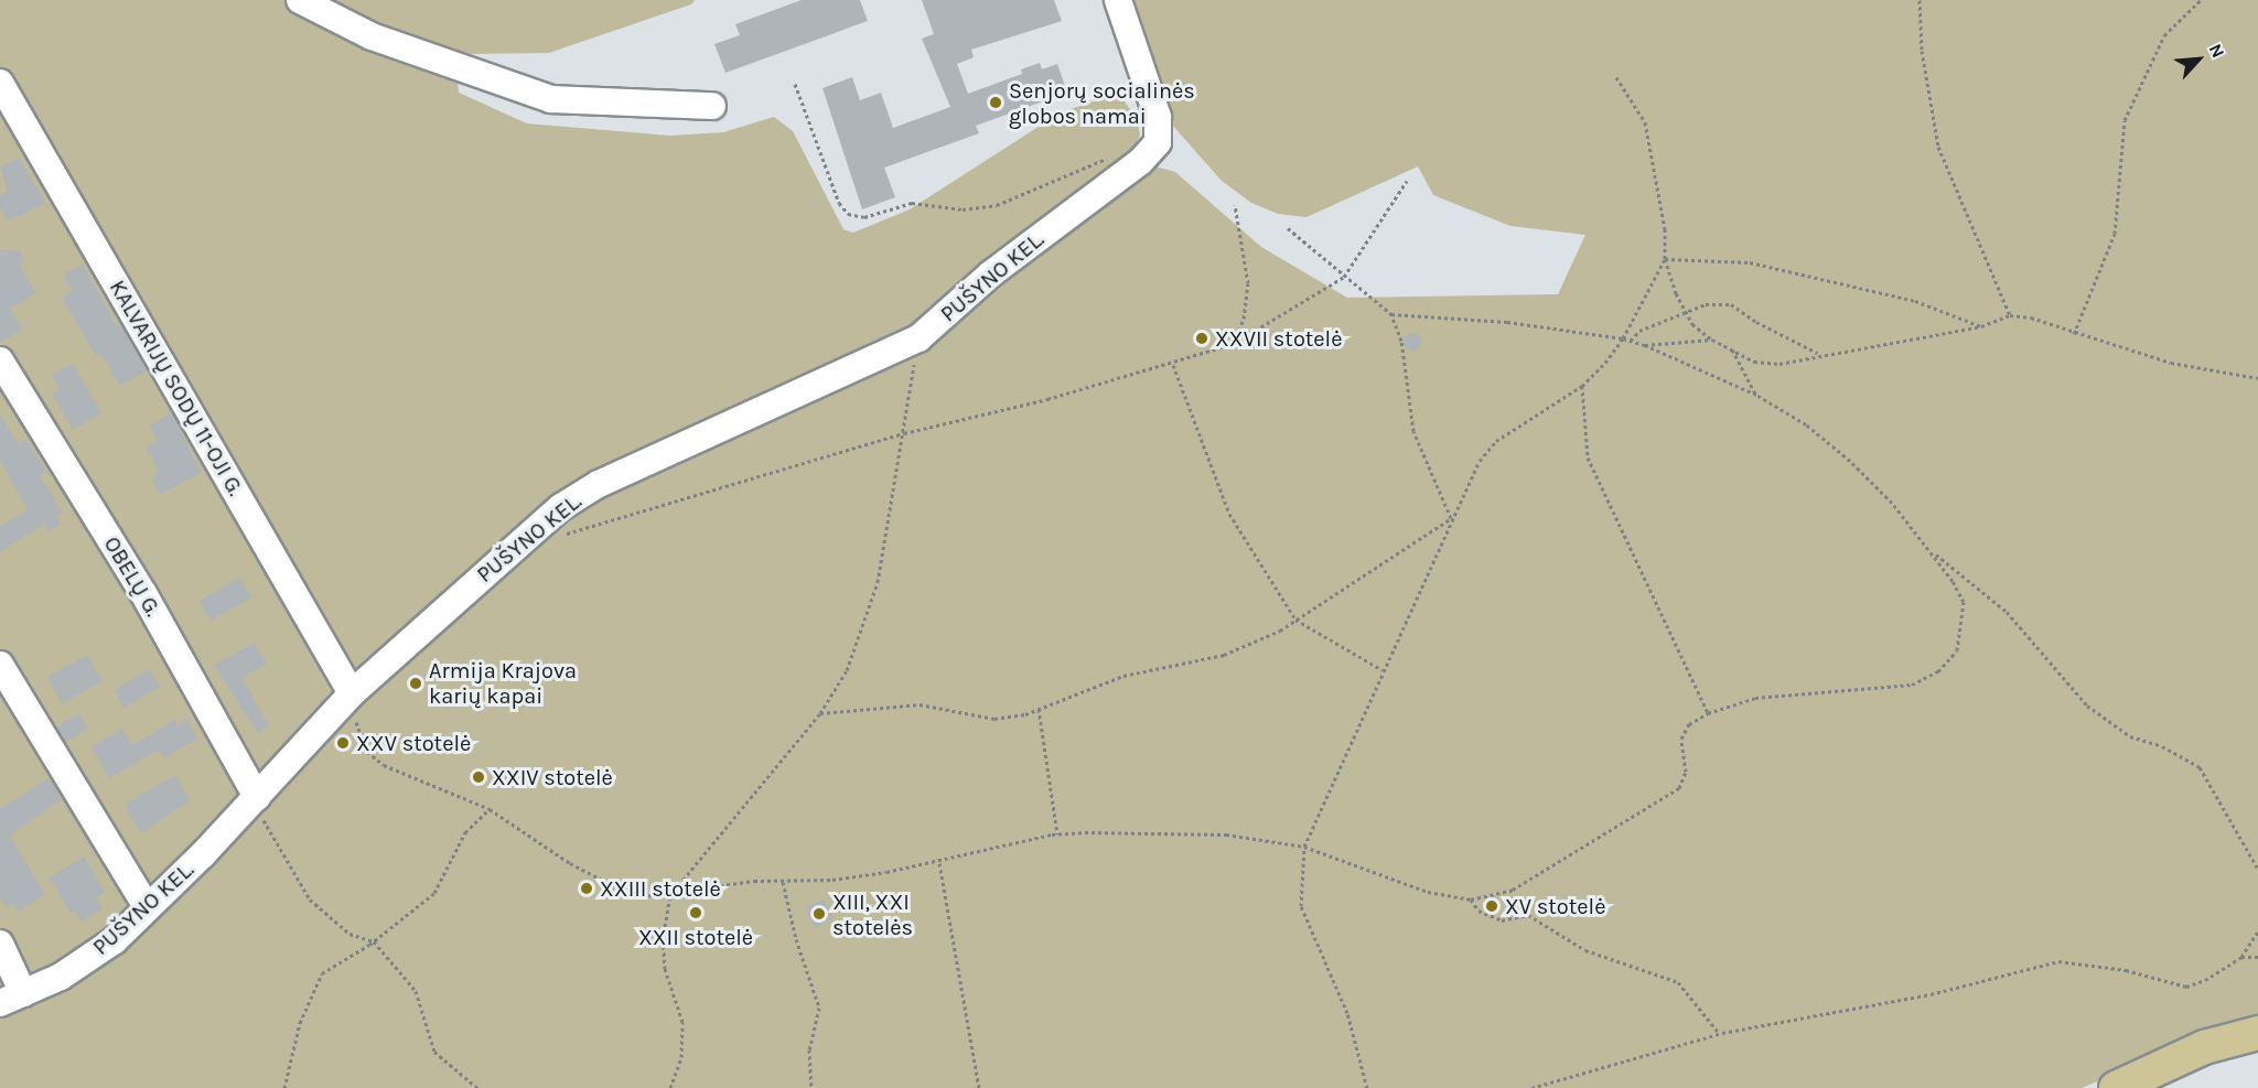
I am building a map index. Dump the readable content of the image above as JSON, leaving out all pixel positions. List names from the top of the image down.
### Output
{
  "streets": {
    "street": ["PUŠYNO KEL.", "KALVARIJŲ SODŲ 11-OJI G.", "OBELŲ G."]
  },
  "crossings": [
    ["PUŠYNO KEL.", "KALVARIJŲ SODŲ 11-OJI G."],
    ["PUŠYNO KEL.", "OBELŲ G."]
  ],
  "places": [
    "Senjorų socialinės globos namai",
    "XXVII stotelė",
    "Armija Krajova karių kapai",
    "XXV stotelė",
    "XXIV stotelė",
    "XXIII stotelė",
    "XV stotelė",
    "XXII stotelė",
    "XIII, XXI stotelės"
  ],
  "north": "top right"
}
